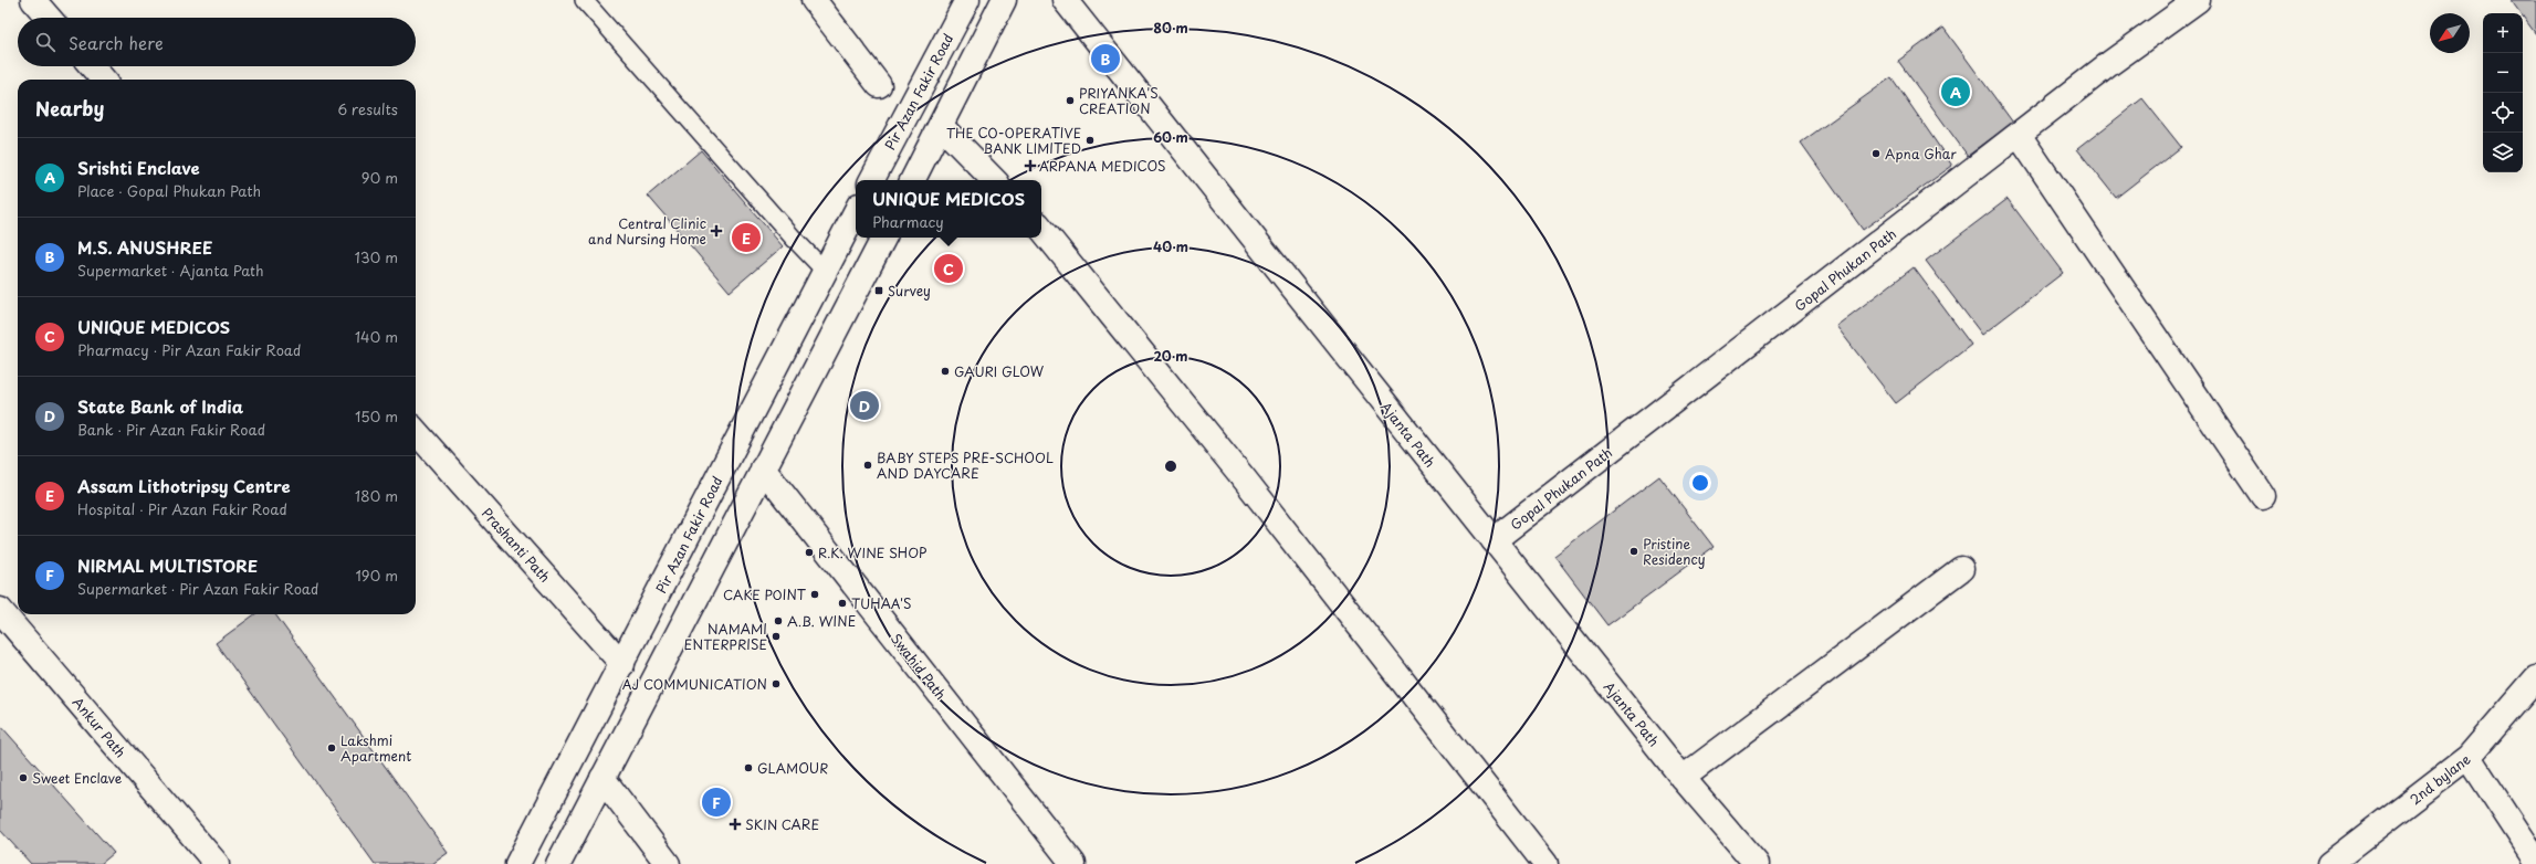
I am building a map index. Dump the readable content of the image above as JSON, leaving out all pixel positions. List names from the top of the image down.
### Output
{
  "streets": {
    "street": [
      "Pir Azan Fakir Road",
      "Gopal Phukan Path",
      "Ajanta Path",
      "Prashanti Path",
      "Swahid Path",
      "Ankur Path",
      "2nd bylane"
    ]
  },
  "crossings": [
    ["Pir Azan Fakir Road", "Prashanti Path"],
    ["Gopal Phukan Path", "Ajanta Path"]
  ],
  "places": {
    "other": [
      "PRIYANKA'S CREATION",
      "THE CO-OPERATIVE BANK LIMITED",
      "Apna Ghar",
      "GAURI GLOW",
      "BABY STEPS PRE-SCHOOL AND DAYCARE",
      "Pristine Residency",
      "R.K. WINE SHOP",
      "CAKE POINT",
      "TUHAA'S",
      "A.B. WINE",
      "NAMAMI ENTERPRISE",
      "AJ COMMUNICATION",
      "Lakshmi Apartment",
      "GLAMOUR",
      "Sweet Enclave"
    ],
    "health": ["ARPANA MEDICOS", "Central Clinic and Nursing Home", "SKIN CARE"],
    "transit": ["Survey"]
  },
  "north": "bottom left",
  "page": {
    "map_buttons": ["+", "−"],
    "search": "Search here",
    "pins": [
      "B",
      "A",
      "E",
      "C",
      "D",
      "F"
    ],
    "heading": ["Nearby", "6 results"],
    "list": [
      {
        "mark": "A",
        "name": "Srishti Enclave",
        "note": "Place · Gopal Phukan Path",
        "value": "90 m"
      },
      {
        "mark": "B",
        "name": "M.S. ANUSHREE",
        "note": "Supermarket · Ajanta Path",
        "value": "130 m"
      },
      {
        "mark": "C",
        "name": "UNIQUE MEDICOS",
        "note": "Pharmacy · Pir Azan Fakir Road",
        "value": "140 m"
      },
      {
        "mark": "D",
        "name": "State Bank of India",
        "note": "Bank · Pir Azan Fakir Road",
        "value": "150 m"
      },
      {
        "mark": "E",
        "name": "Assam Lithotripsy Centre",
        "note": "Hospital · Pir Azan Fakir Road",
        "value": "180 m"
      },
      {
        "mark": "F",
        "name": "NIRMAL MULTISTORE",
        "note": "Supermarket · Pir Azan Fakir Road",
        "value": "190 m"
      }
    ],
    "popup": ["UNIQUE MEDICOS", "Pharmacy"]
  },
  "rings": [
    "80 m",
    "60 m",
    "40 m",
    "20 m"
  ]
}
